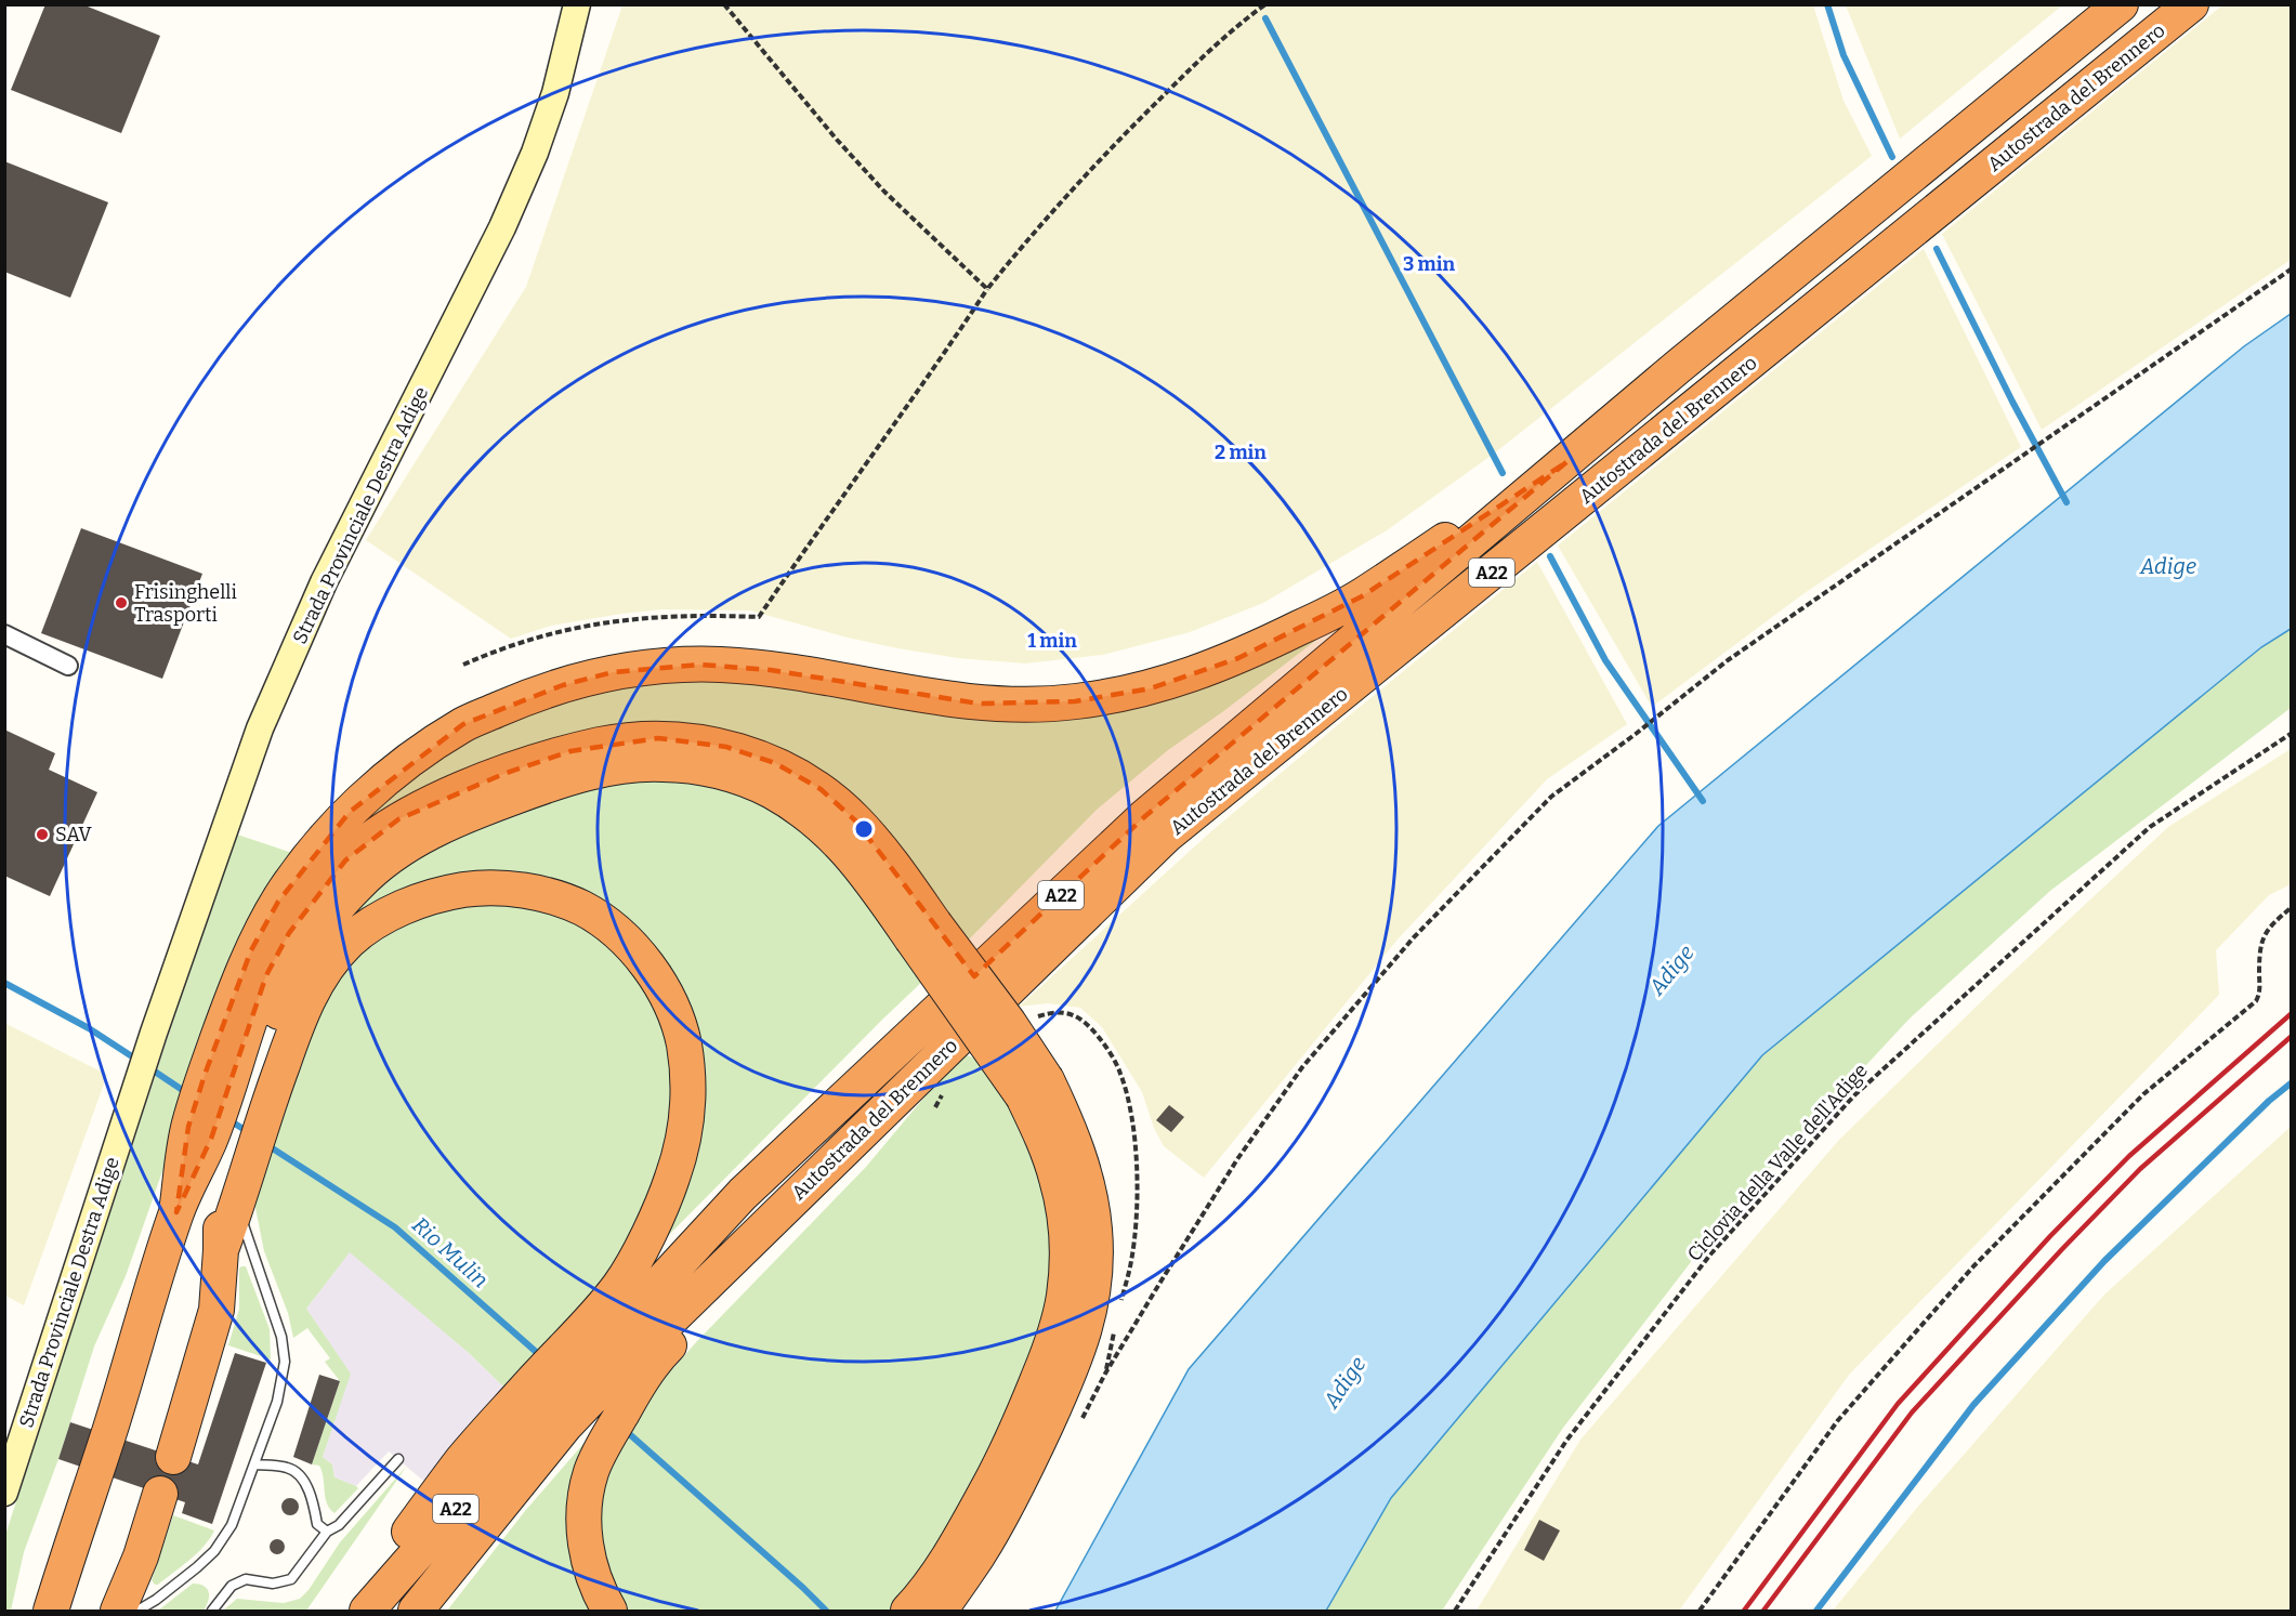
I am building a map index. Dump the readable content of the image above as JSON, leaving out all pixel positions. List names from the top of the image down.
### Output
{
  "streets": {
    "highway": ["Autostrada del Brennero", "A22"],
    "main road": ["Strada Provinciale Destra Adige"],
    "path": ["Ciclovia della Valle dell'Adige"]
  },
  "water": ["Adige", "Rio Mulin"],
  "places": ["Frisinghelli Trasporti", "SAV"],
  "rings": ["3 min", "2 min", "1 min"]
}
